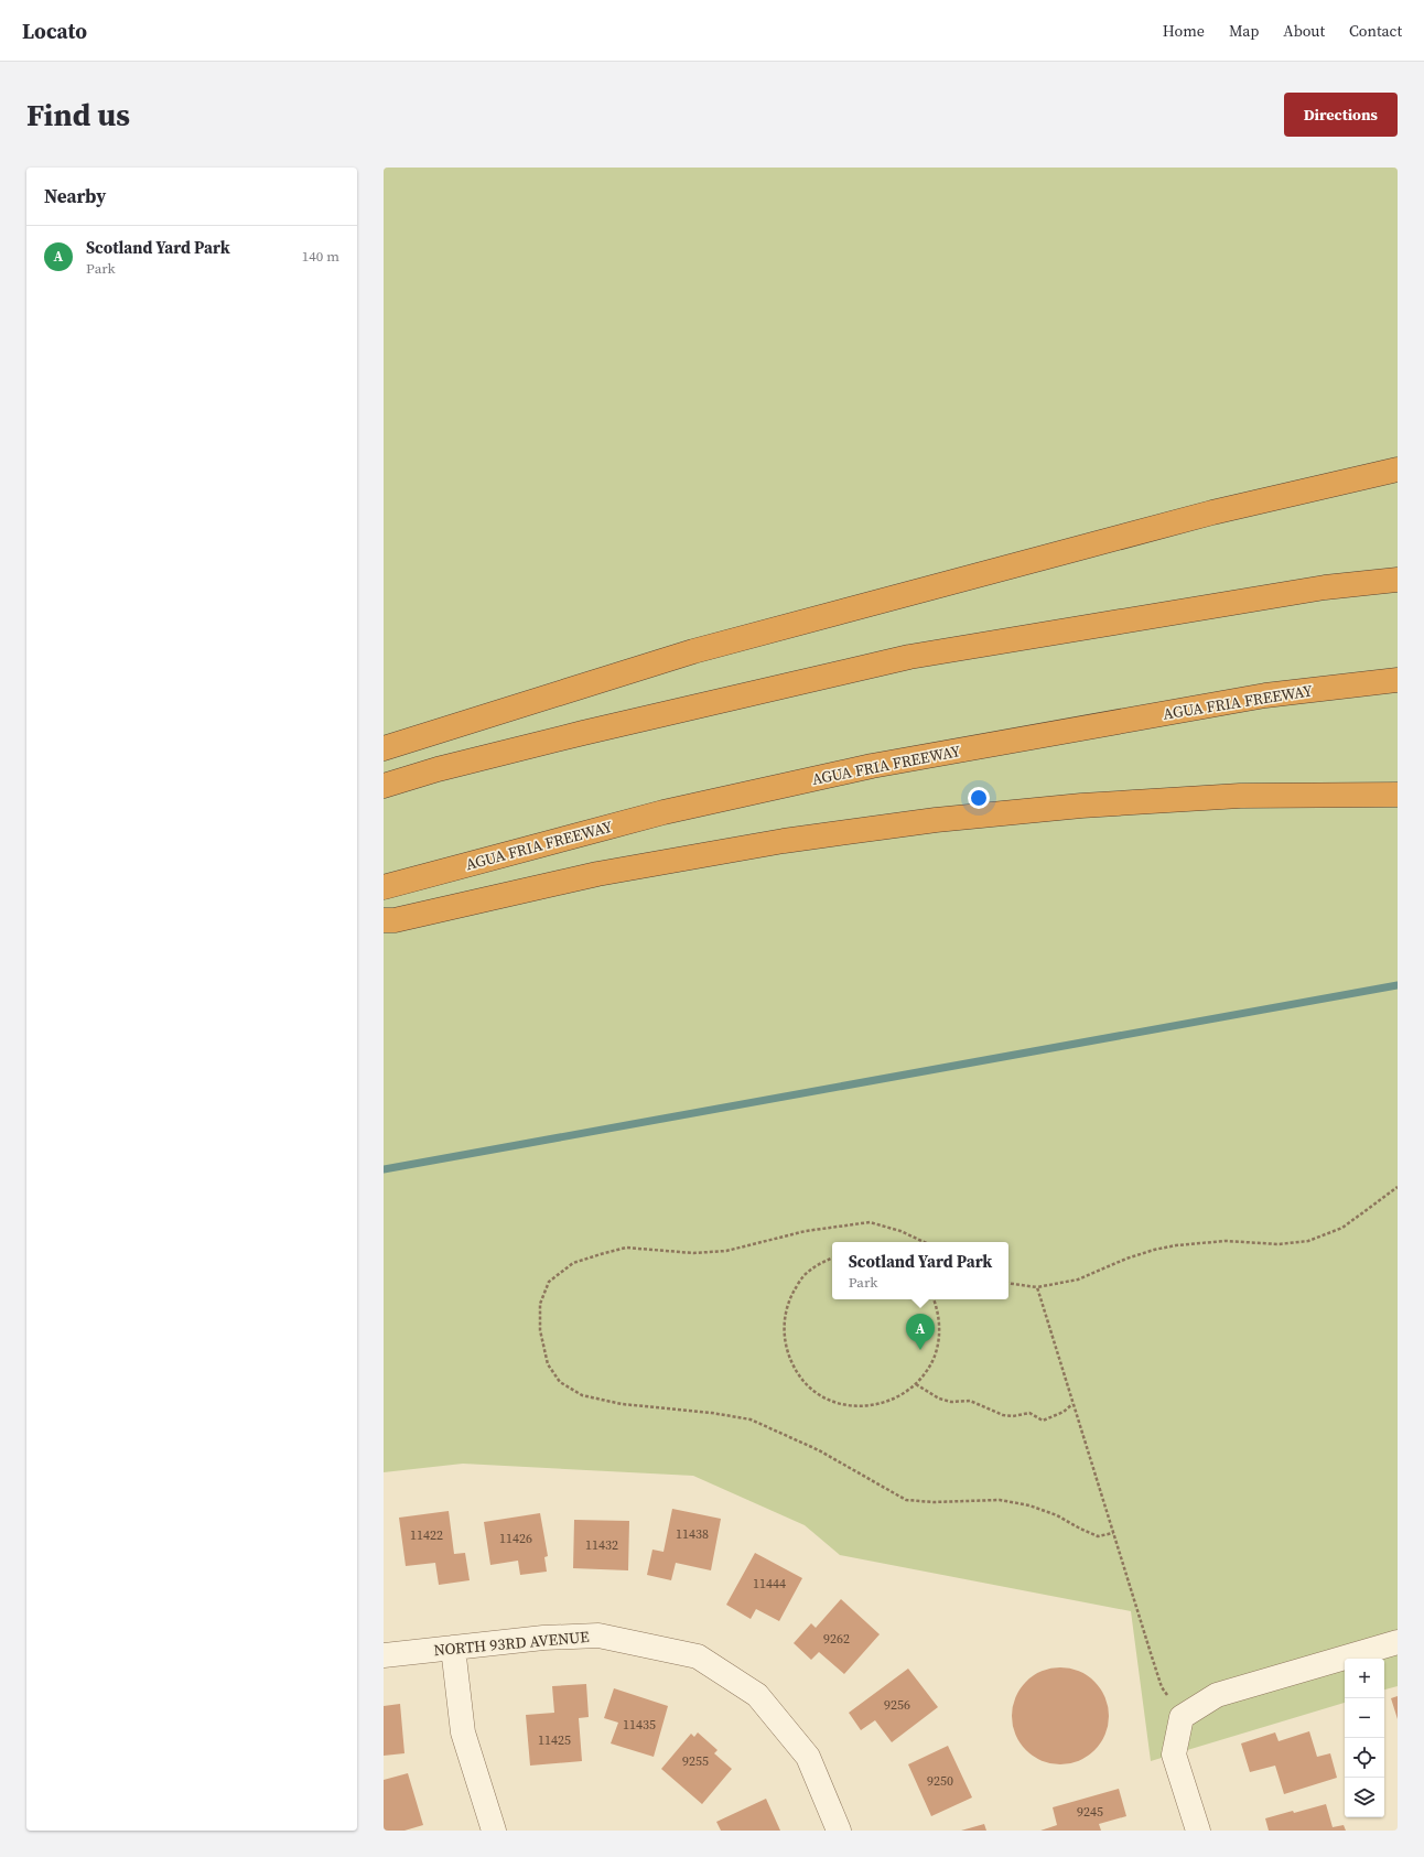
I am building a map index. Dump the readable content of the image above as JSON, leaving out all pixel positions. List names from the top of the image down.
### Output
{
  "streets": {
    "highway": ["AGUA FRIA FREEWAY"],
    "street": ["NORTH 93RD AVENUE"]
  },
  "house_numbers": [
    "11438",
    "11422",
    "11426",
    "11432",
    "11444",
    "9262",
    "9256",
    "11435",
    "11425",
    "9255",
    "9250",
    "9245"
  ],
  "page": {
    "header": "Locato",
    "nav": [
      "Home",
      "Map",
      "About",
      "Contact"
    ],
    "buttons": "Directions",
    "title": "Find us",
    "heading": "Nearby",
    "list": [
      {
        "mark": "A",
        "name": "Scotland Yard Park",
        "note": "Park",
        "value": "140 m"
      }
    ],
    "popup": ["Scotland Yard Park", "Park"],
    "pins": "A",
    "map_buttons": ["+", "−"]
  }
}
